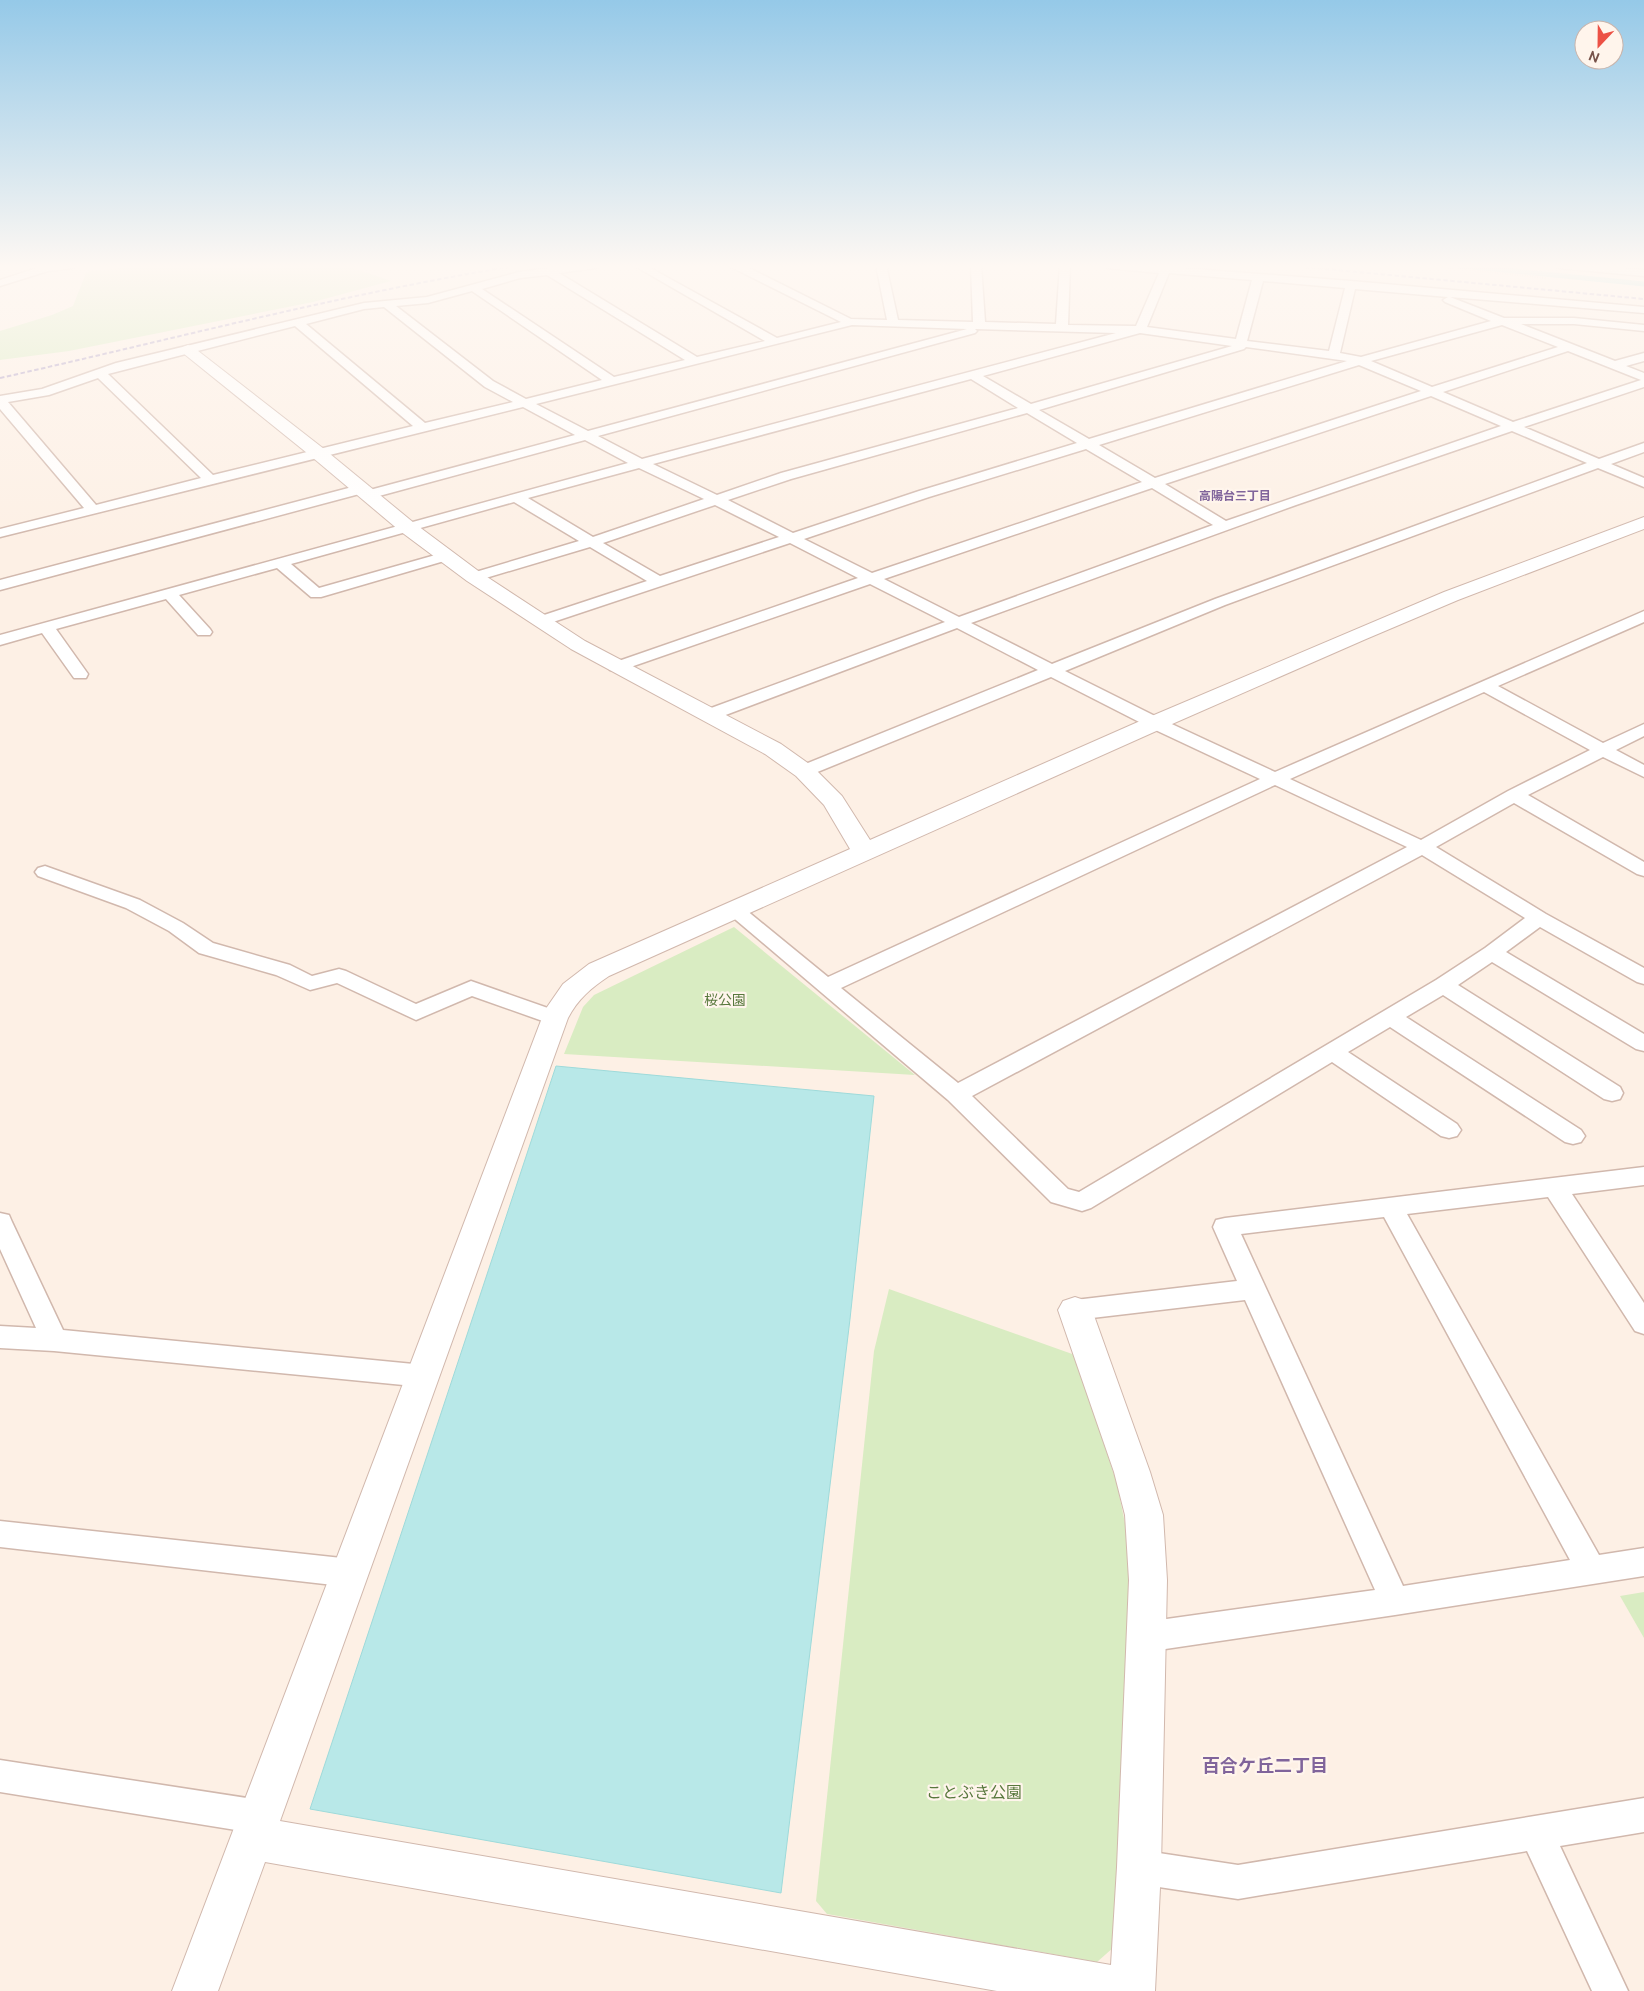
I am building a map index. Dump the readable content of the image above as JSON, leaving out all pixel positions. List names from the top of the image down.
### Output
{
  "districts": ["高陽台三丁目", "百合ケ丘二丁目"],
  "parks": ["桜公園", "ことぶき公園"],
  "north": "bottom"
}
